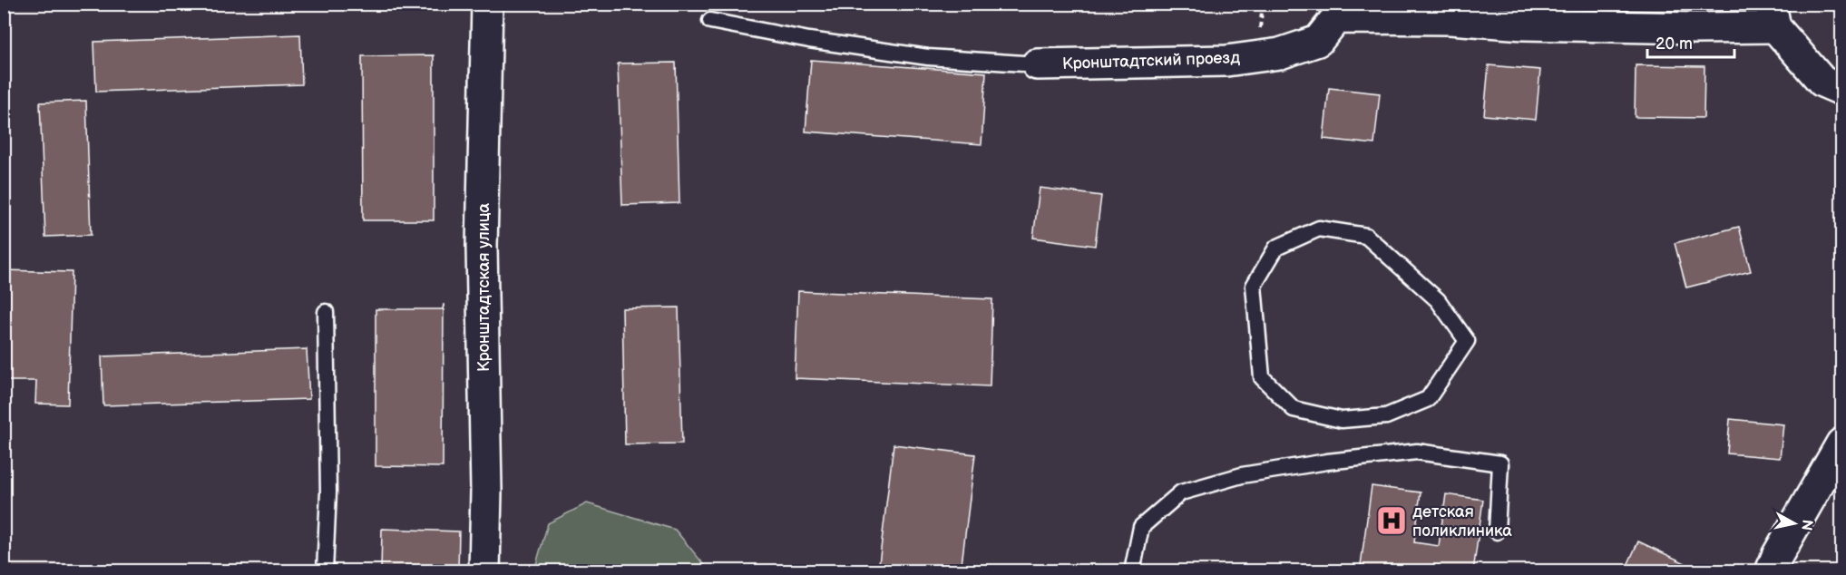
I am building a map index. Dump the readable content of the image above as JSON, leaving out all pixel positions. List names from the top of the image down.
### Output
{
  "streets": {
    "street": ["Кронштадтский проезд", "Кронштадтская улица"]
  },
  "places": {
    "hospital": ["детская поликлиника"]
  },
  "scale_bar": "20 m",
  "north": "right"
}
